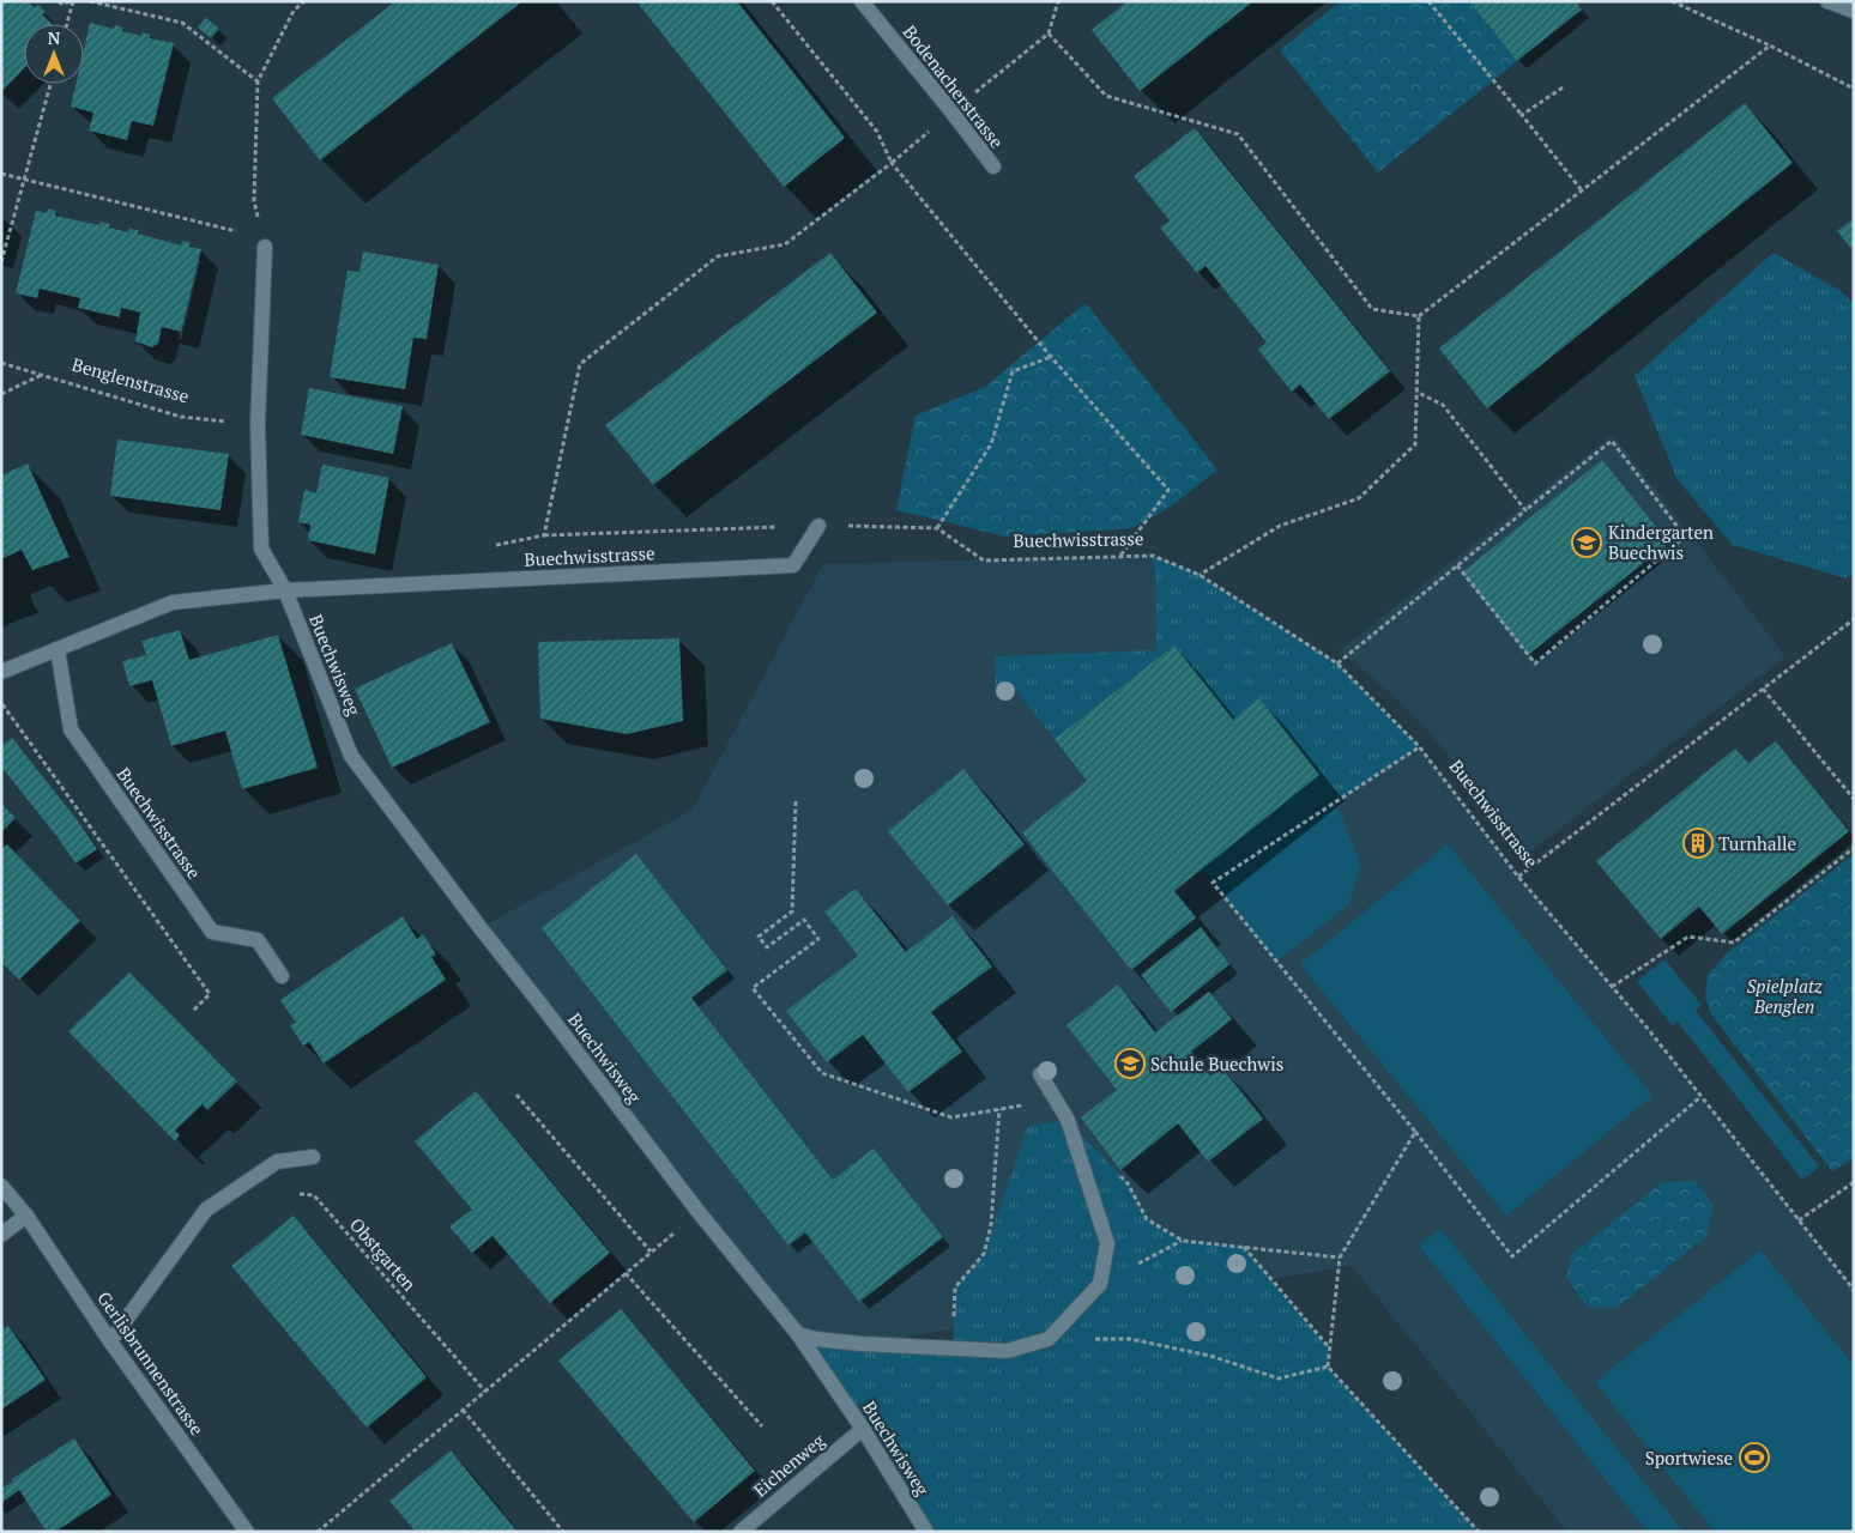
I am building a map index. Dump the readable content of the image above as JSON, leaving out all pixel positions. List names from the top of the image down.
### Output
{
  "streets": {
    "street": [
      "Bodenacherstrasse",
      "Buechwisstrasse",
      "Buechwisweg",
      "Gerlisbrunnenstrasse",
      "Eichenweg"
    ],
    "path": ["Benglenstrasse", "Obstgarten"]
  },
  "crossings": [
    ["Buechwisstrasse", "Buechwisweg"],
    ["Buechwisweg", "Eichenweg"]
  ],
  "parks": ["Spielplatz Benglen"],
  "places": {
    "school or university": ["Kindergarten Buechwis", "Schule Buechwis"],
    "building": ["Turnhalle"],
    "sports": ["Sportwiese"]
  },
  "north": "top"
}
